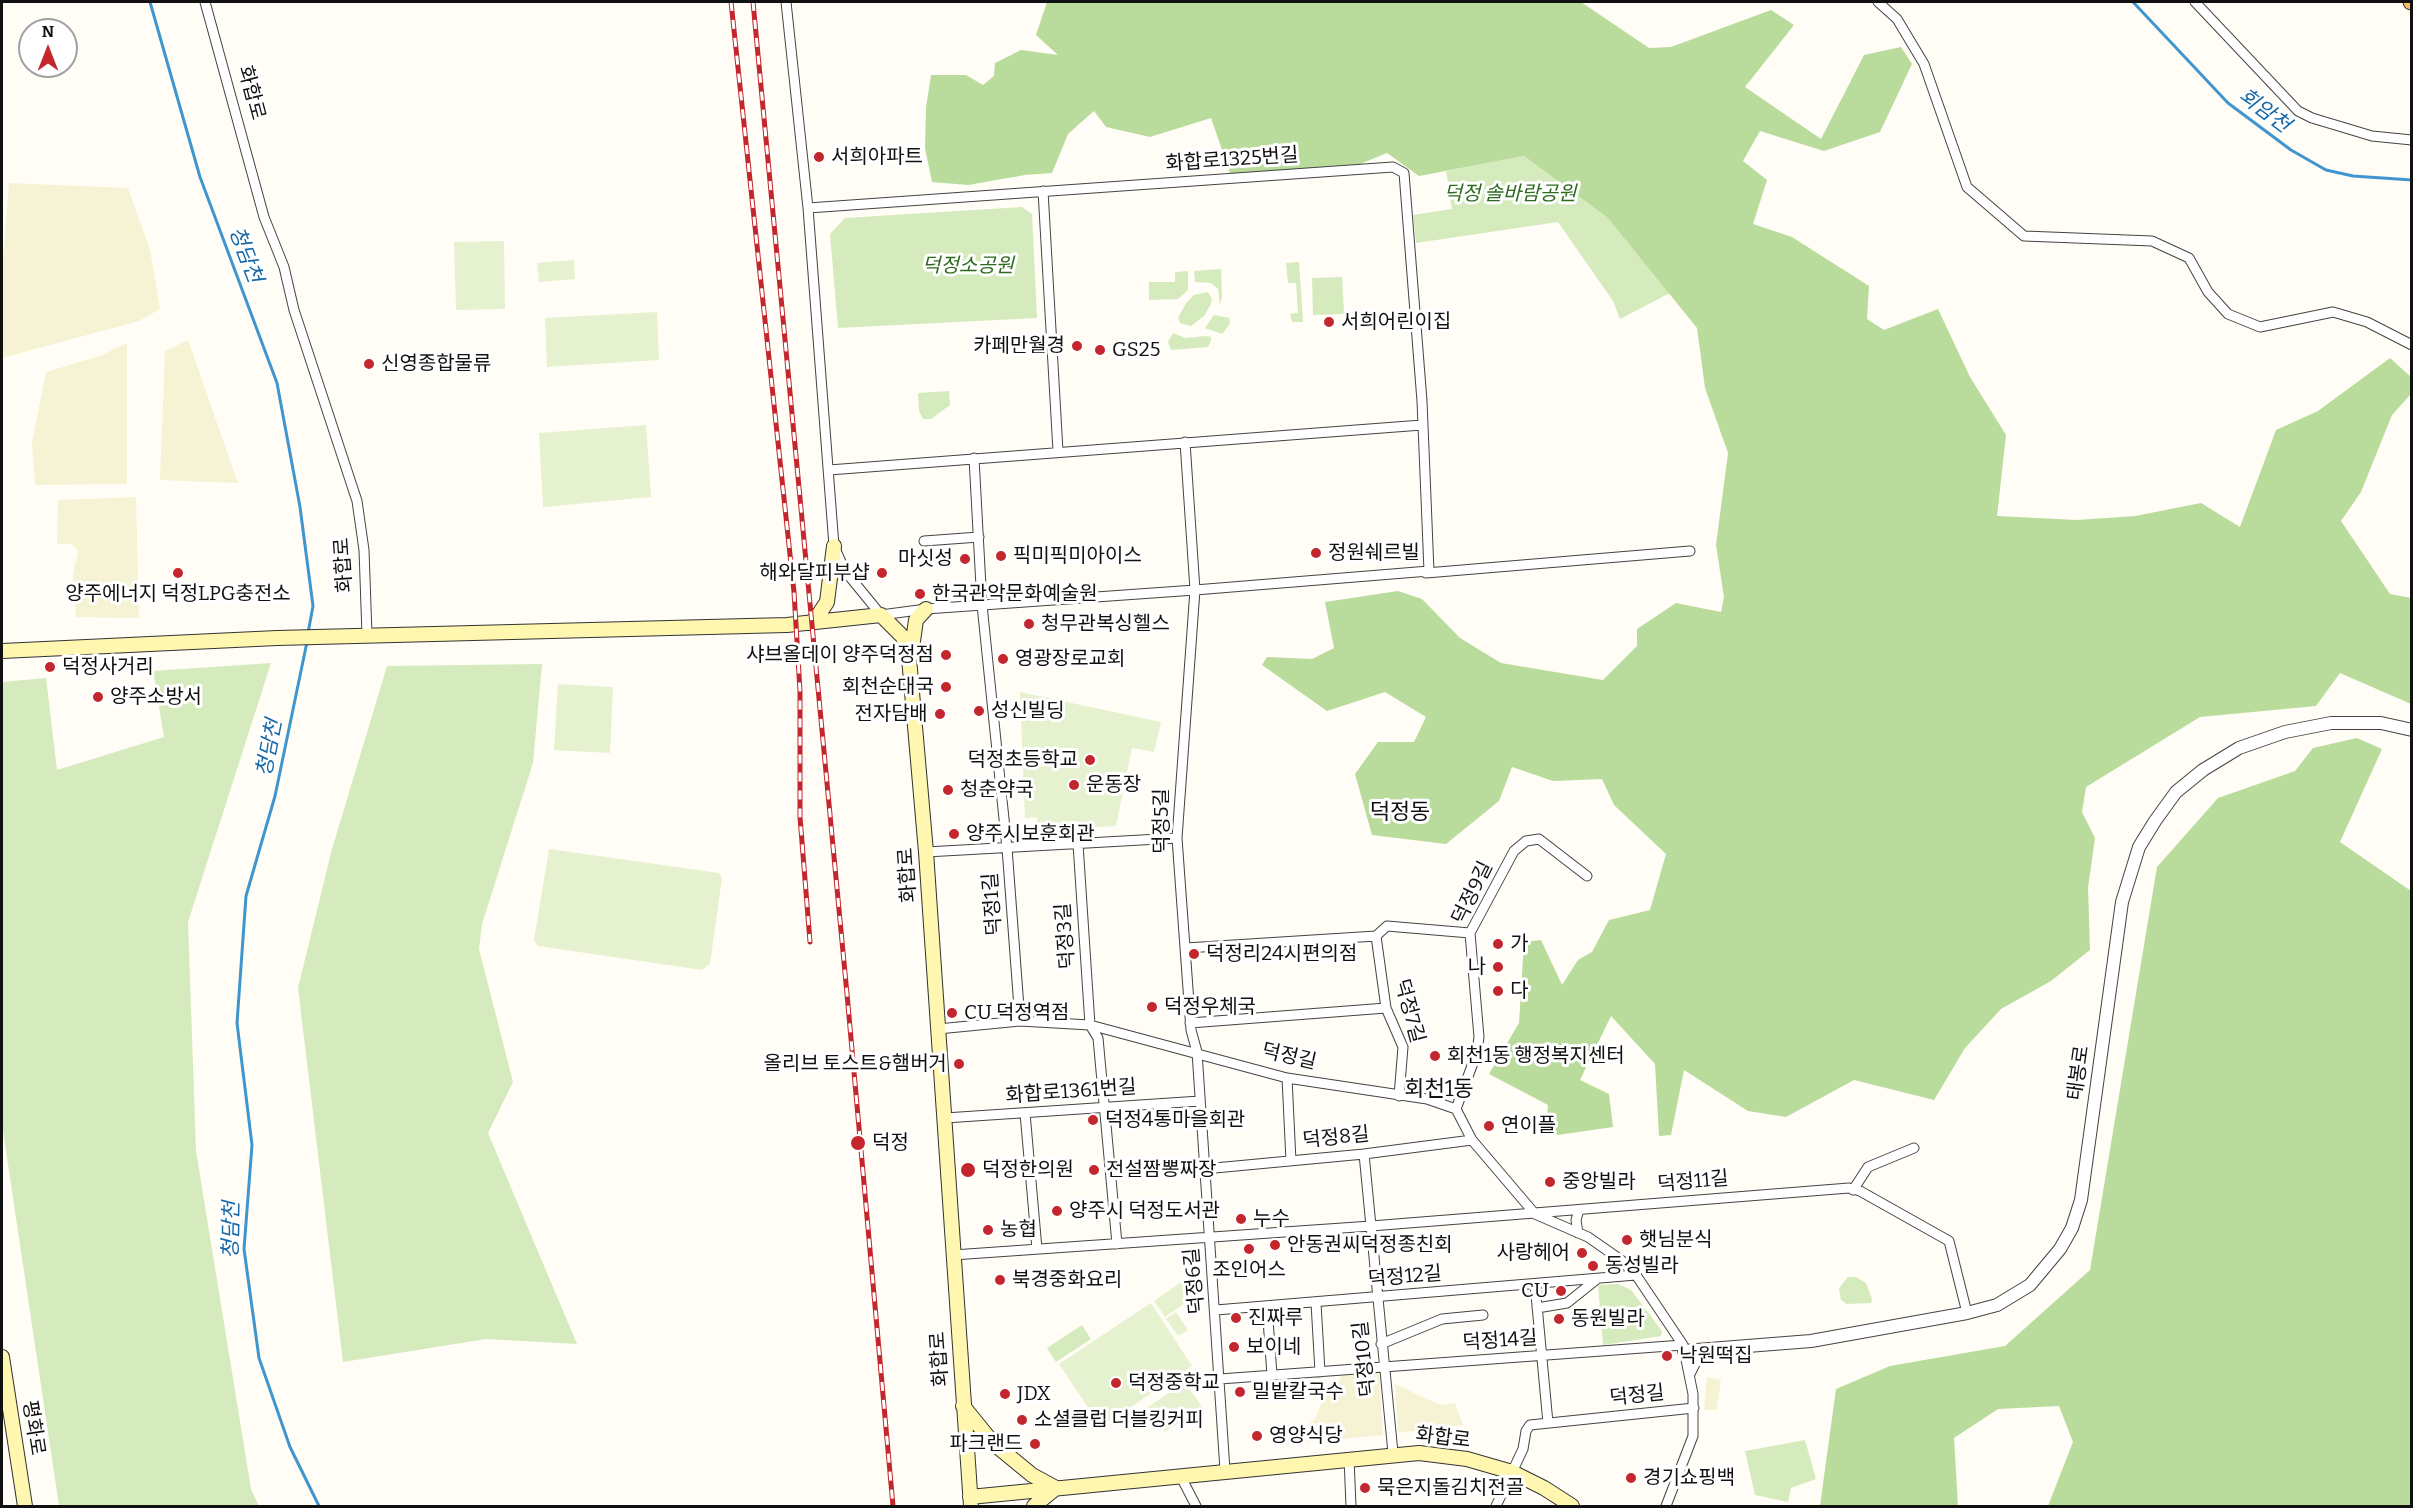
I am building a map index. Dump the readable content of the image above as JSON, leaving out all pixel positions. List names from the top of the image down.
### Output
{
  "streets": {
    "main road": ["화합로", "평화로"],
    "street": [
      "화합로1325번길",
      "덕정5길",
      "덕정9길",
      "덕정1길",
      "덕정3길",
      "덕정7길",
      "덕정길",
      "태봉로",
      "화합로1361번길",
      "덕정8길",
      "덕정11길",
      "덕정12길",
      "덕정6길",
      "덕정14길",
      "덕정10길"
    ]
  },
  "crossings": [
    ["화합로", "덕정길"],
    ["화합로", "화합로1361번길"],
    ["화합로", "덕정6길"],
    ["화합로", "덕정10길"],
    ["덕정5길", "덕정길"],
    ["덕정5길", "덕정6길"],
    ["덕정9길", "덕정길"],
    ["덕정1길", "덕정길"],
    ["덕정3길", "덕정길"],
    ["덕정3길", "화합로1361번길"],
    ["덕정7길", "덕정길"],
    ["덕정길", "태봉로"],
    ["덕정길", "덕정8길"],
    ["덕정길", "덕정11길"],
    ["덕정길", "덕정12길"],
    ["덕정길", "덕정6길"],
    ["덕정길", "덕정14길"],
    ["태봉로", "덕정14길"],
    ["화합로1361번길", "덕정6길"],
    ["덕정8길", "덕정6길"],
    ["덕정8길", "덕정10길"],
    ["덕정12길", "덕정6길"],
    ["덕정12길", "덕정10길"],
    ["덕정6길", "덕정14길"],
    ["덕정14길", "덕정10길"]
  ],
  "districts": ["덕정동", "회천1동"],
  "water": ["회암천", "청담천"],
  "parks": ["덕정 솔바람공원", "덕정소공원"],
  "places": [
    "서희아파트",
    "서희어린이집",
    "카페만월경",
    "GS25",
    "신영종합물류",
    "정원쉐르빌",
    "픽미픽미아이스",
    "마싯성",
    "양주에너지 덕정LPG충전소",
    "해와달피부샵",
    "한국관악문화예술원",
    "청무관복싱헬스",
    "샤브올데이 양주덕정점",
    "영광장로교회",
    "덕정사거리",
    "회천순대국",
    "양주소방서",
    "성신빌딩",
    "전자담배",
    "덕정초등학교",
    "운동장",
    "청춘약국",
    "양주시보훈회관",
    "가",
    "덕정리24시편의점",
    "나",
    "다",
    "덕정우체국",
    "CU 덕정역점",
    "회천1동 행정복지센터",
    "올리브 토스트&햄버거",
    "덕정4통마을회관",
    "연이플",
    "덕정",
    "덕정한의원",
    "전설짬뽕짜장",
    "중앙빌라",
    "양주시 덕정도서관",
    "누수",
    "농협",
    "햇님분식",
    "안동권씨덕정종친회",
    "조인어스",
    "사랑헤어",
    "동성빌라",
    "북경중화요리",
    "CU",
    "진짜루",
    "동원빌라",
    "보이네",
    "낙원떡집",
    "덕정중학교",
    "밀밭칼국수",
    "JDX",
    "소셜클럽 더블킹커피",
    "영양식당",
    "파크랜드",
    "경기쇼핑백",
    "묵은지돌김치전골"
  ],
  "north": "top"
}
